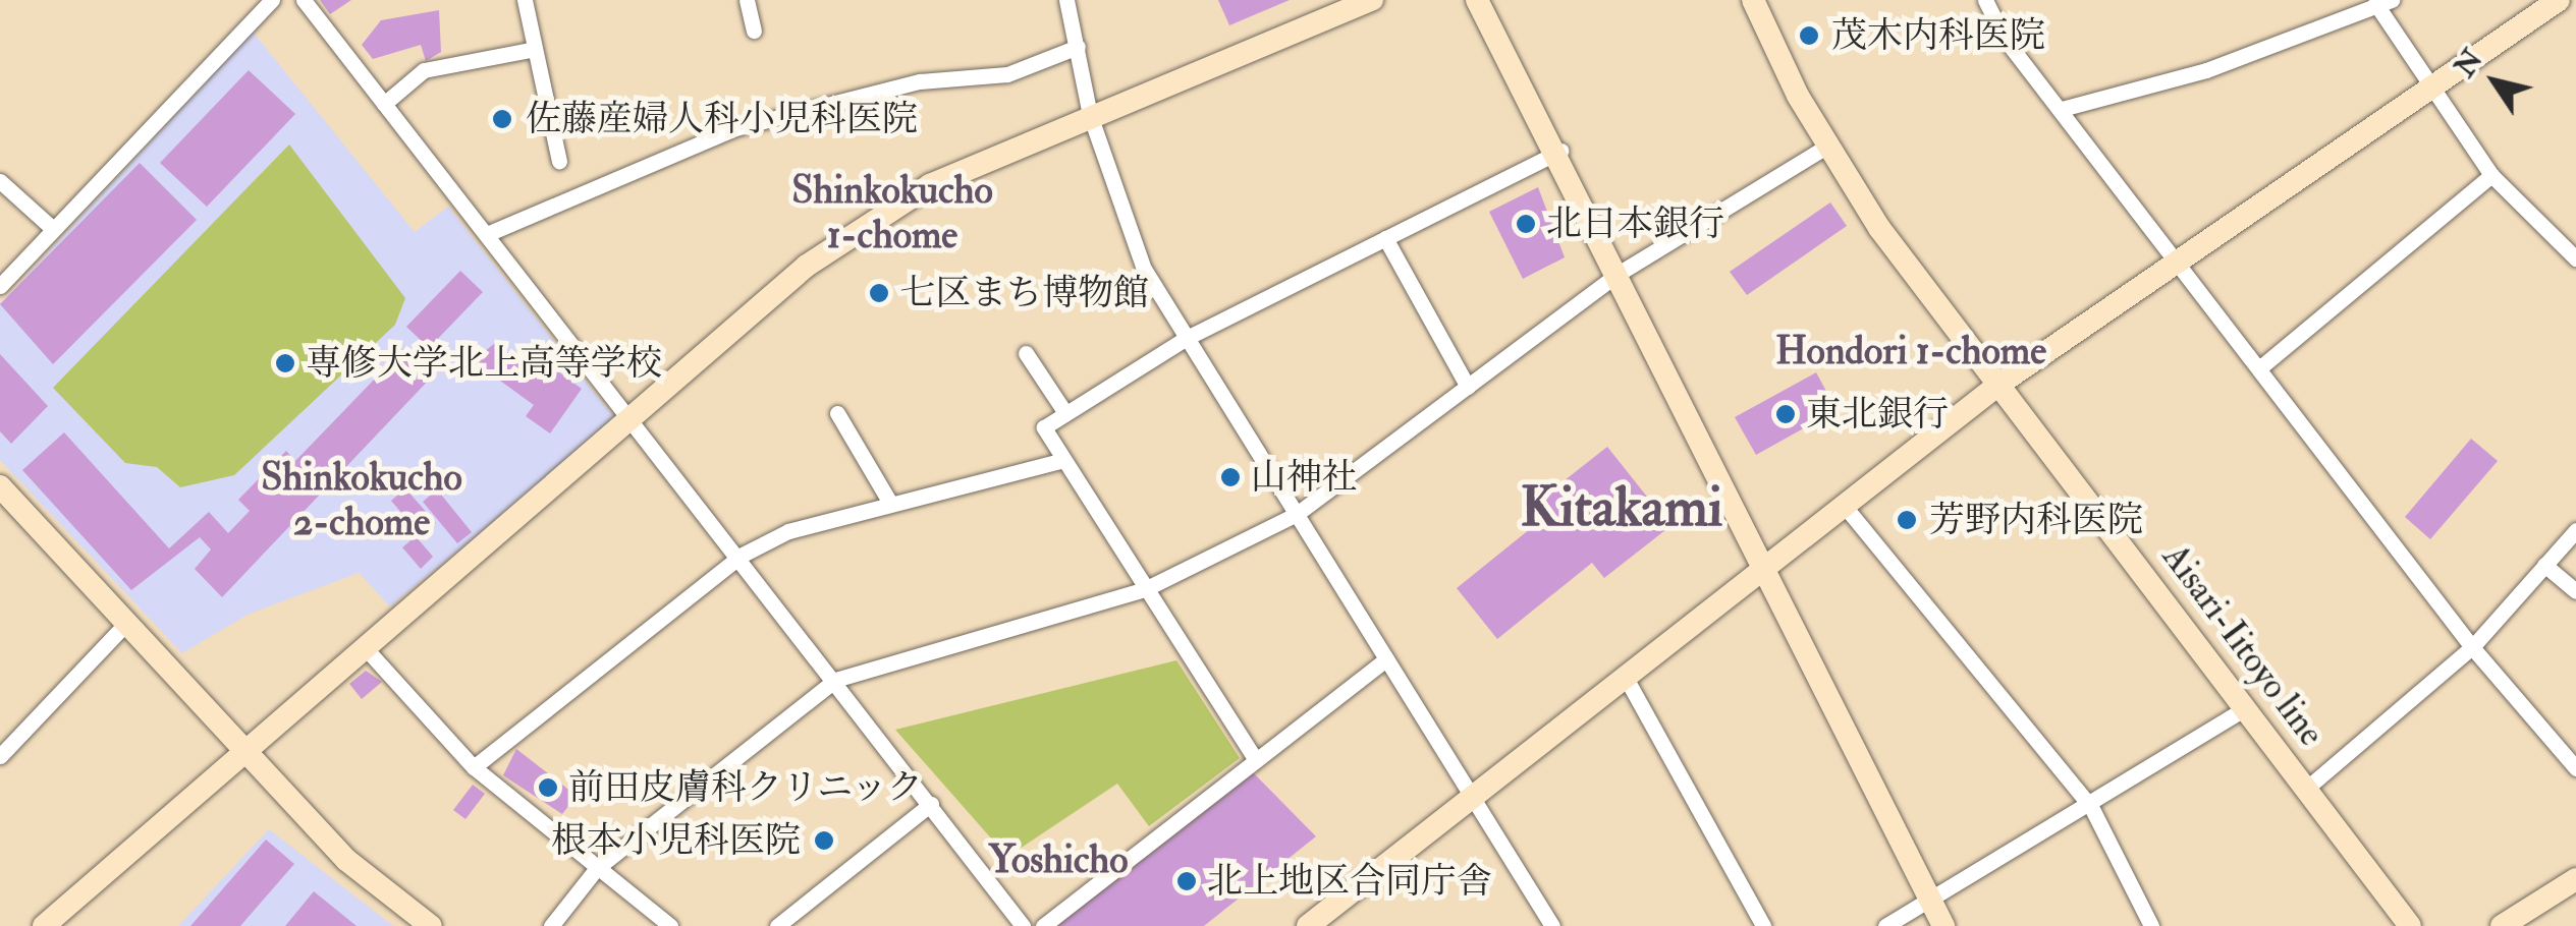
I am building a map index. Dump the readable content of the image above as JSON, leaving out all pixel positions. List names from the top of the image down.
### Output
{
  "streets": {
    "street": ["Aisari-Iitoyo line"]
  },
  "districts": [
    "Shinkokucho 1-chome",
    "Hondori 1-chome",
    "Shinkokucho 2-chome",
    "Kitakami",
    "Yoshicho"
  ],
  "places": [
    "茂木内科医院",
    "佐藤産婦人科小児科医院",
    "北日本銀行",
    "七区まち博物館",
    "専修大学北上高等学校",
    "東北銀行",
    "山神社",
    "芳野内科医院",
    "前田皮膚科クリニック",
    "根本小児科医院",
    "北上地区合同庁舎"
  ],
  "north": "top left"
}
